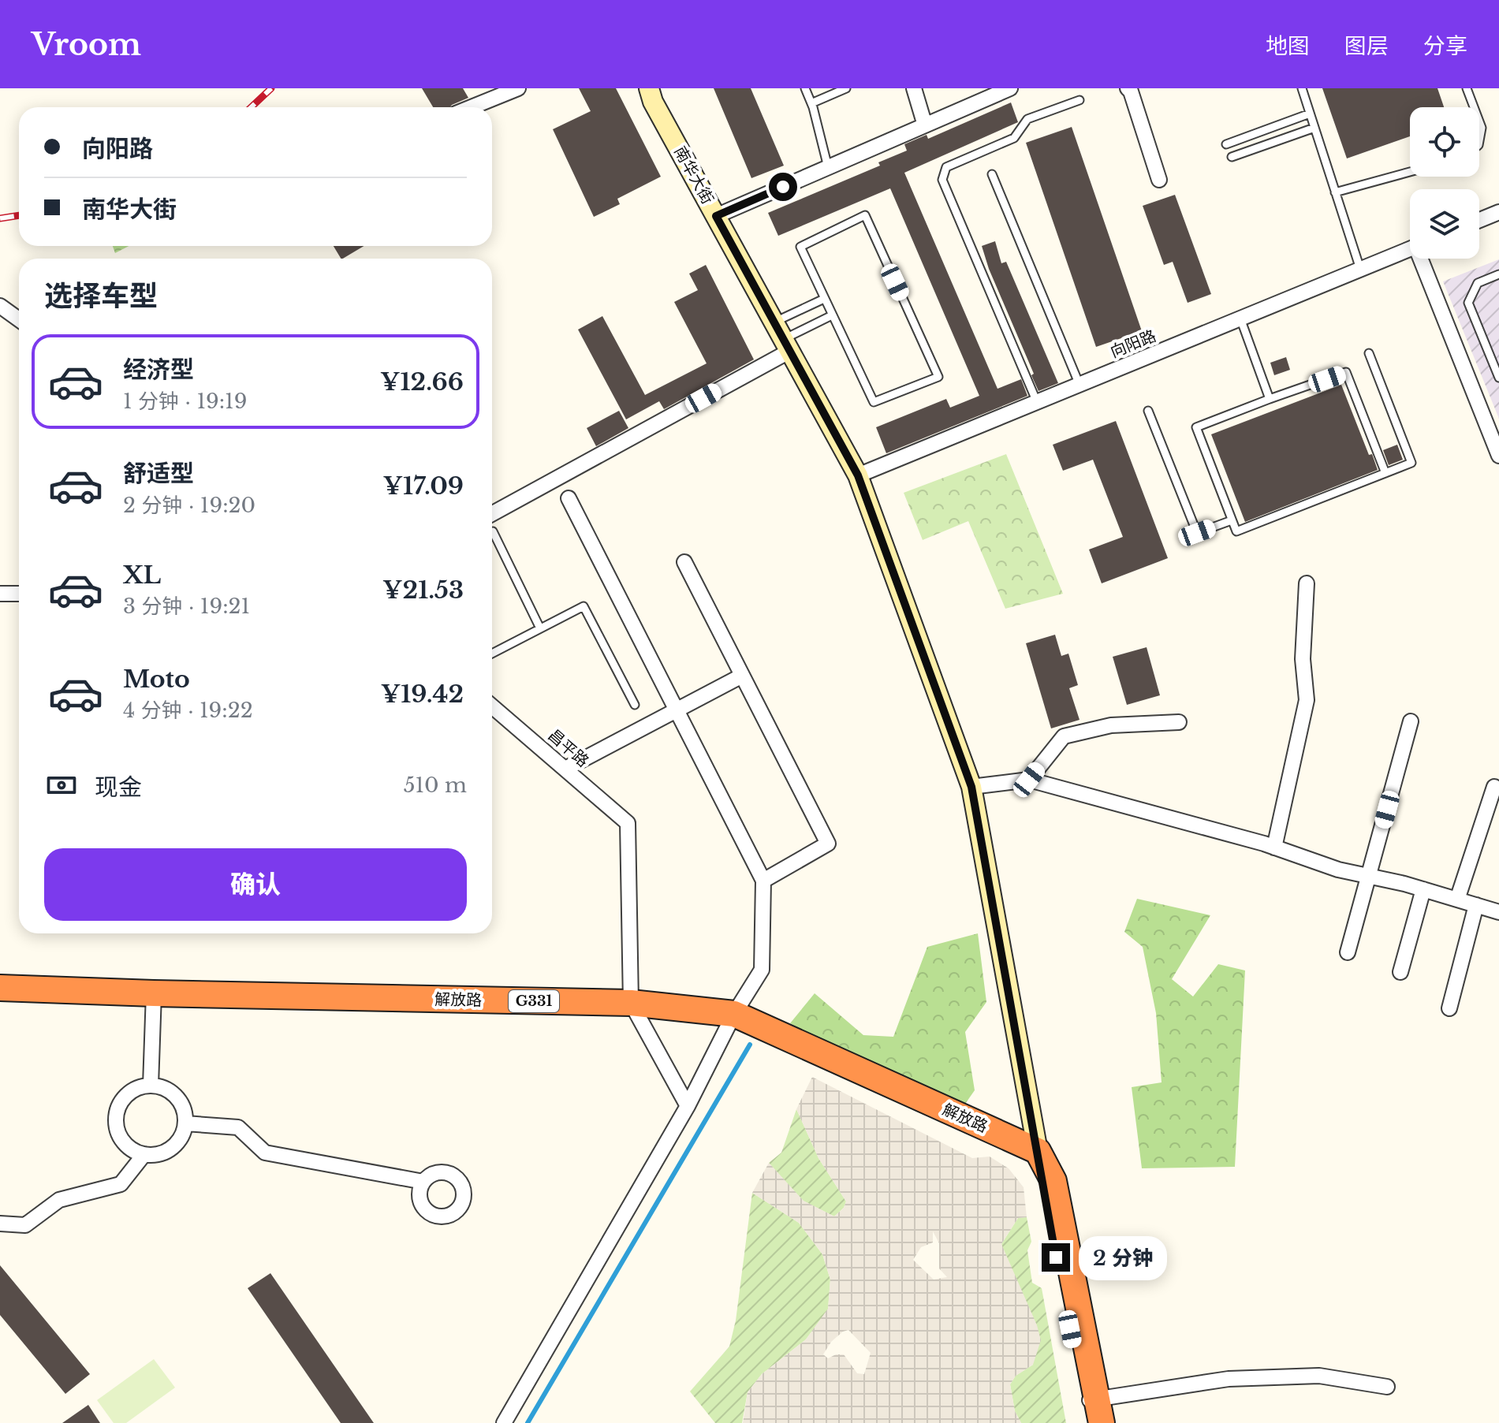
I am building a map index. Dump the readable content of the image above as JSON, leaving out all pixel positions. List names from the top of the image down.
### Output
{
  "streets": {
    "highway": ["南华大街", "解放路", "G331"],
    "street": ["向阳路", "昌平路"]
  },
  "crossings": [
    ["南华大街", "向阳路"],
    ["南华大街", "解放路"],
    ["昌平路", "解放路"]
  ],
  "page": {
    "header": "Vroom",
    "nav": ["地图", "图层", "分享"],
    "banner": ["向阳路", "南华大街"],
    "heading": "选择车型",
    "list": [
      {
        "name": "经济型",
        "note": "1 分钟 · 19:19",
        "value": "¥12.66"
      },
      {
        "name": "舒适型",
        "note": "2 分钟 · 19:20",
        "value": "¥17.09"
      },
      {
        "name": "XL",
        "note": "3 分钟 · 19:21",
        "value": "¥21.53"
      },
      {
        "name": "Moto",
        "note": "4 分钟 · 19:22",
        "value": "¥19.42"
      }
    ],
    "pay": ["现金", "510 m"],
    "buttons": "确认",
    "bubble": "2 分钟"
  }
}
